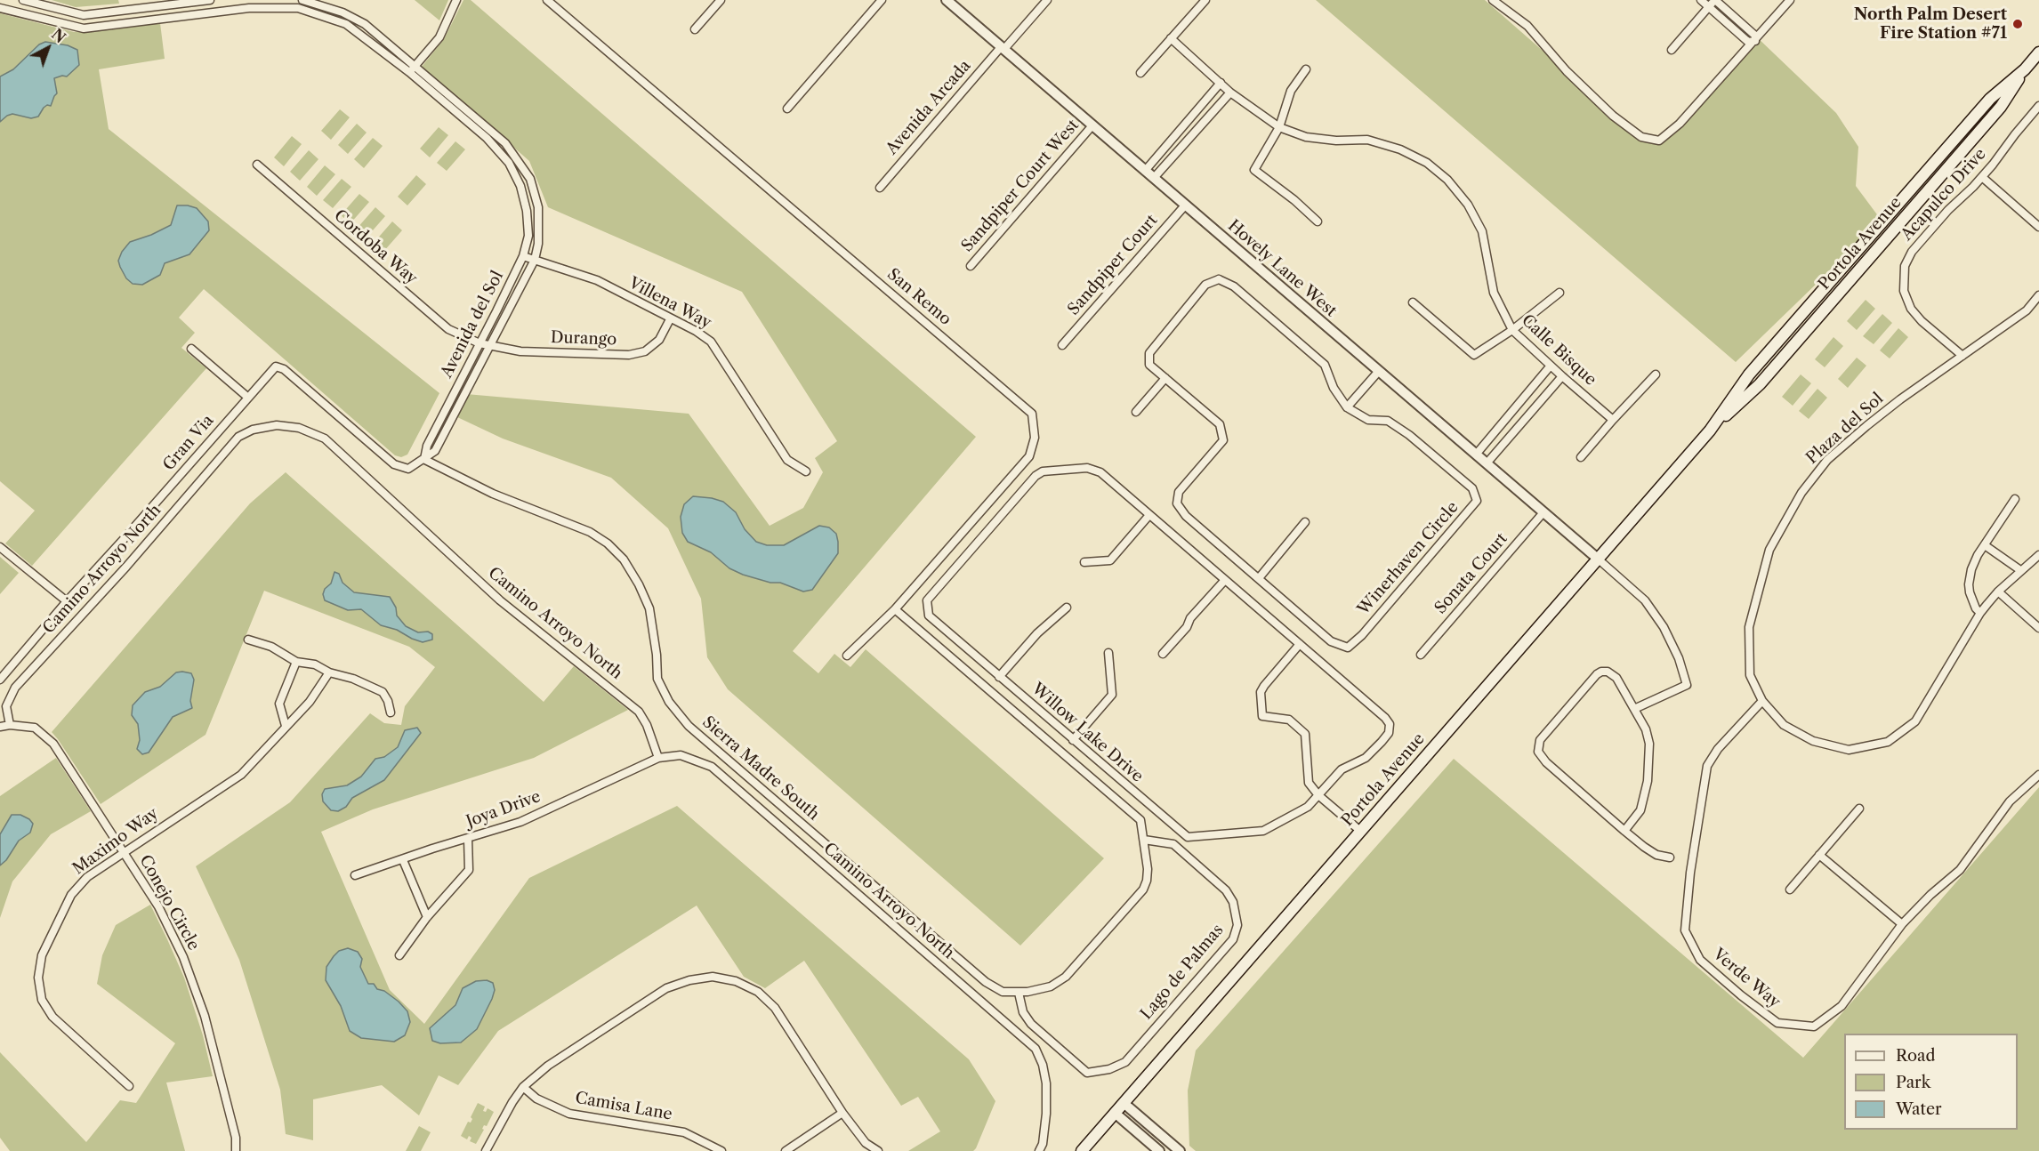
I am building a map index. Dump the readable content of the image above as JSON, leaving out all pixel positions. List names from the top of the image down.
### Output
{
  "streets": {
    "main road": ["Portola Avenue"],
    "street": [
      "Avenida Arcada",
      "Sandpiper Court West",
      "Acapulco Drive",
      "Cordoba Way",
      "Sandpiper Court",
      "Hovely Lane West",
      "San Remo",
      "Villena Way",
      "Avenida del Sol",
      "Durango",
      "Calle Bisque",
      "Plaza del Sol",
      "Gran Via",
      "Winerhaven Circle",
      "Camino Arroyo North",
      "Sonata Court",
      "Willow Lake Drive",
      "Sierra Madre South",
      "Joya Drive",
      "Maximo Way",
      "Conejo Circle",
      "Lago de Palmas",
      "Verde Way",
      "Camisa Lane"
    ]
  },
  "crossings": [
    ["Avenida Arcada", "Hovely Lane West"],
    ["Sandpiper Court West", "Hovely Lane West"],
    ["Acapulco Drive", "Plaza del Sol"],
    ["Portola Avenue", "Hovely Lane West"],
    ["Cordoba Way", "Avenida del Sol"],
    ["Cordoba Way", "Durango"],
    ["Sandpiper Court", "Hovely Lane West"],
    ["Hovely Lane West", "Sonata Court"],
    ["Villena Way", "Avenida del Sol"],
    ["Villena Way", "Durango"],
    ["Avenida del Sol", "Durango"],
    ["Avenida del Sol", "Gran Via"],
    ["Avenida del Sol", "Sierra Madre South"],
    ["Plaza del Sol", "Verde Way"],
    ["Gran Via", "Sierra Madre South"],
    ["Camino Arroyo North", "Joya Drive"],
    ["Camino Arroyo North", "Conejo Circle"],
    ["Sierra Madre South", "Lago de Palmas"],
    ["Maximo Way", "Conejo Circle"]
  ],
  "places": ["North Palm Desert Fire Station #71"],
  "legend": ["Road", "Park", "Water"],
  "north": "top right"
}
